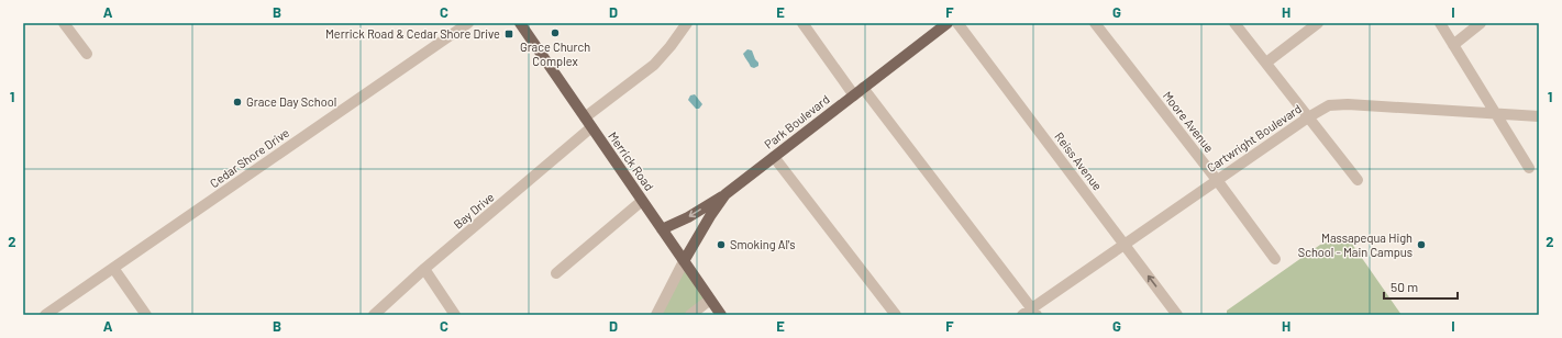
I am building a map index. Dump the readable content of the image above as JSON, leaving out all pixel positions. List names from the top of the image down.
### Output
{
  "streets": {
    "main road": ["Park Boulevard", "Merrick Road"],
    "street": [
      "Moore Avenue",
      "Cartwright Boulevard",
      "Cedar Shore Drive",
      "Reiss Avenue",
      "Bay Drive"
    ]
  },
  "crossings": [
    ["Park Boulevard", "Merrick Road"],
    ["Moore Avenue", "Cartwright Boulevard"],
    ["Cartwright Boulevard", "Reiss Avenue"],
    ["Merrick Road", "Bay Drive"]
  ],
  "places": {
    "other": [
      "Grace Church Complex",
      "Grace Day School",
      "Smoking Al's",
      "Massapequa High School - Main Campus"
    ],
    "transit": ["Merrick Road & Cedar Shore Drive"]
  },
  "scale_bar": "50 m",
  "grid": {
    "columns": [
      "A",
      "B",
      "C",
      "D",
      "E",
      "F",
      "G",
      "H",
      "I"
    ],
    "rows": ["1", "2"]
  }
}
